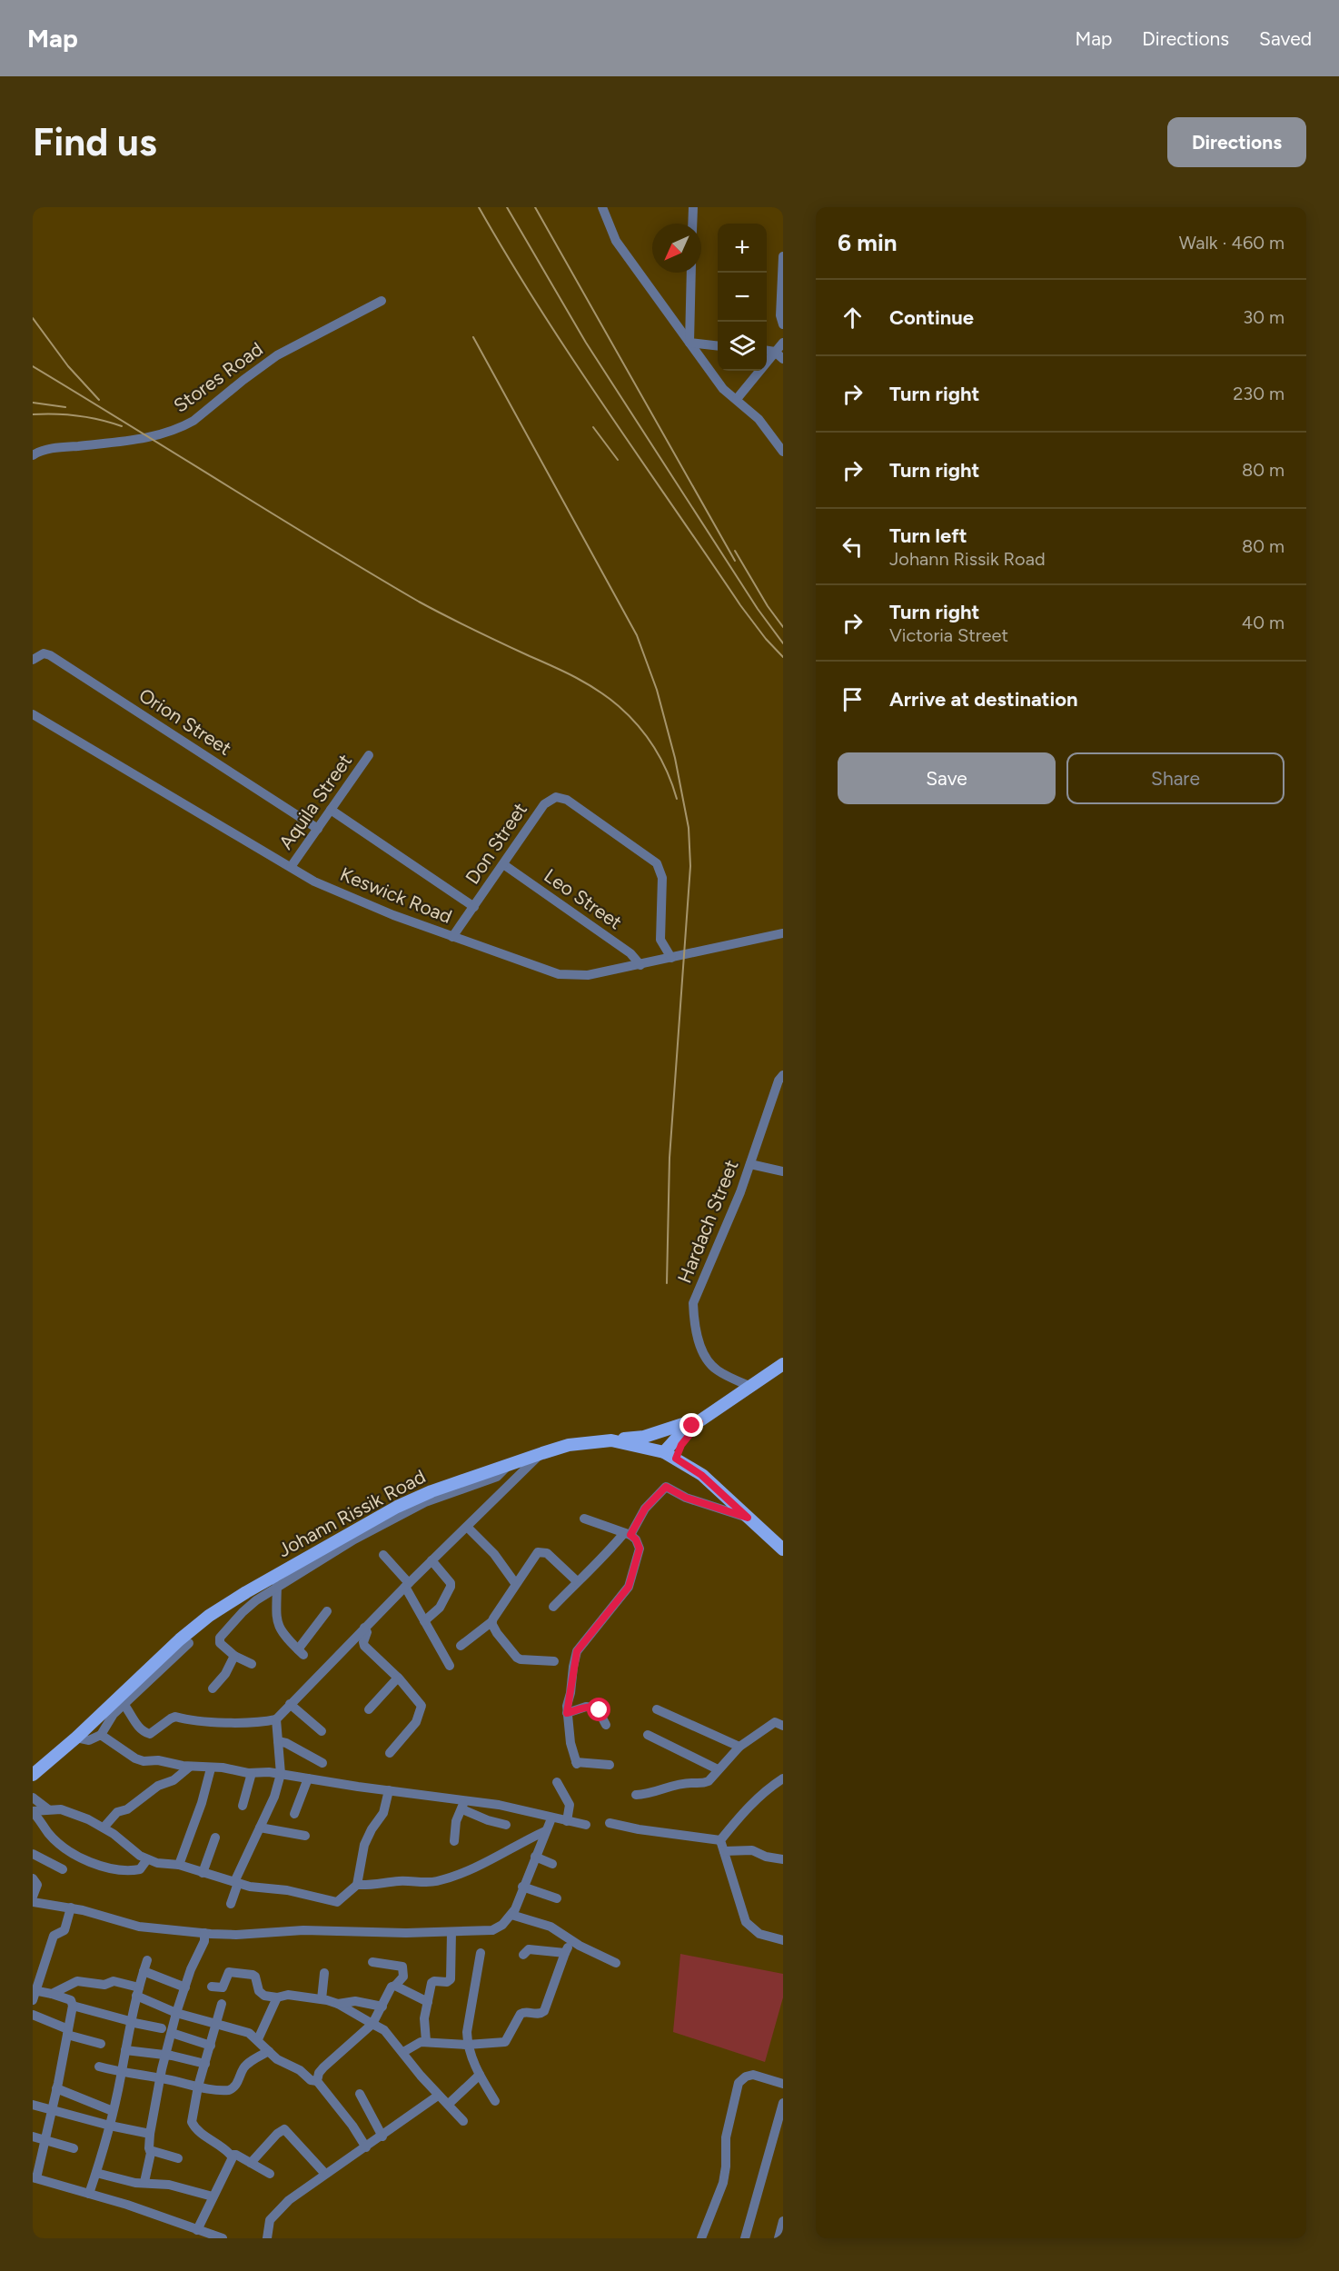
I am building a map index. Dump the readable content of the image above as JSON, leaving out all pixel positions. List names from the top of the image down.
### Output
{
  "streets": {
    "main road": ["Johann Rissik Road"],
    "street": [
      "Stores Road",
      "Orion Street",
      "Aquila Street",
      "Don Street",
      "Keswick Road",
      "Leo Street",
      "Hardach Street"
    ]
  },
  "crossings": [
    ["Orion Street", "Aquila Street"],
    ["Aquila Street", "Keswick Road"],
    ["Don Street", "Keswick Road"],
    ["Don Street", "Leo Street"],
    ["Keswick Road", "Leo Street"]
  ],
  "north": "bottom left",
  "page": {
    "header": "Map",
    "nav": ["Map", "Directions", "Saved"],
    "buttons": [
      "Directions",
      ["Save", "Share"]
    ],
    "title": "Find us",
    "heading": ["6 min", "Walk · 460 m"],
    "map_buttons": ["+", "−"],
    "list": [
      ["Continue", "30 m"],
      ["Turn right", "230 m"],
      ["Turn right", "80 m"],
      ["Turn left", "Johann Rissik Road", "80 m"],
      ["Turn right", "Victoria Street", "40 m"],
      "Arrive at destination"
    ]
  }
}
